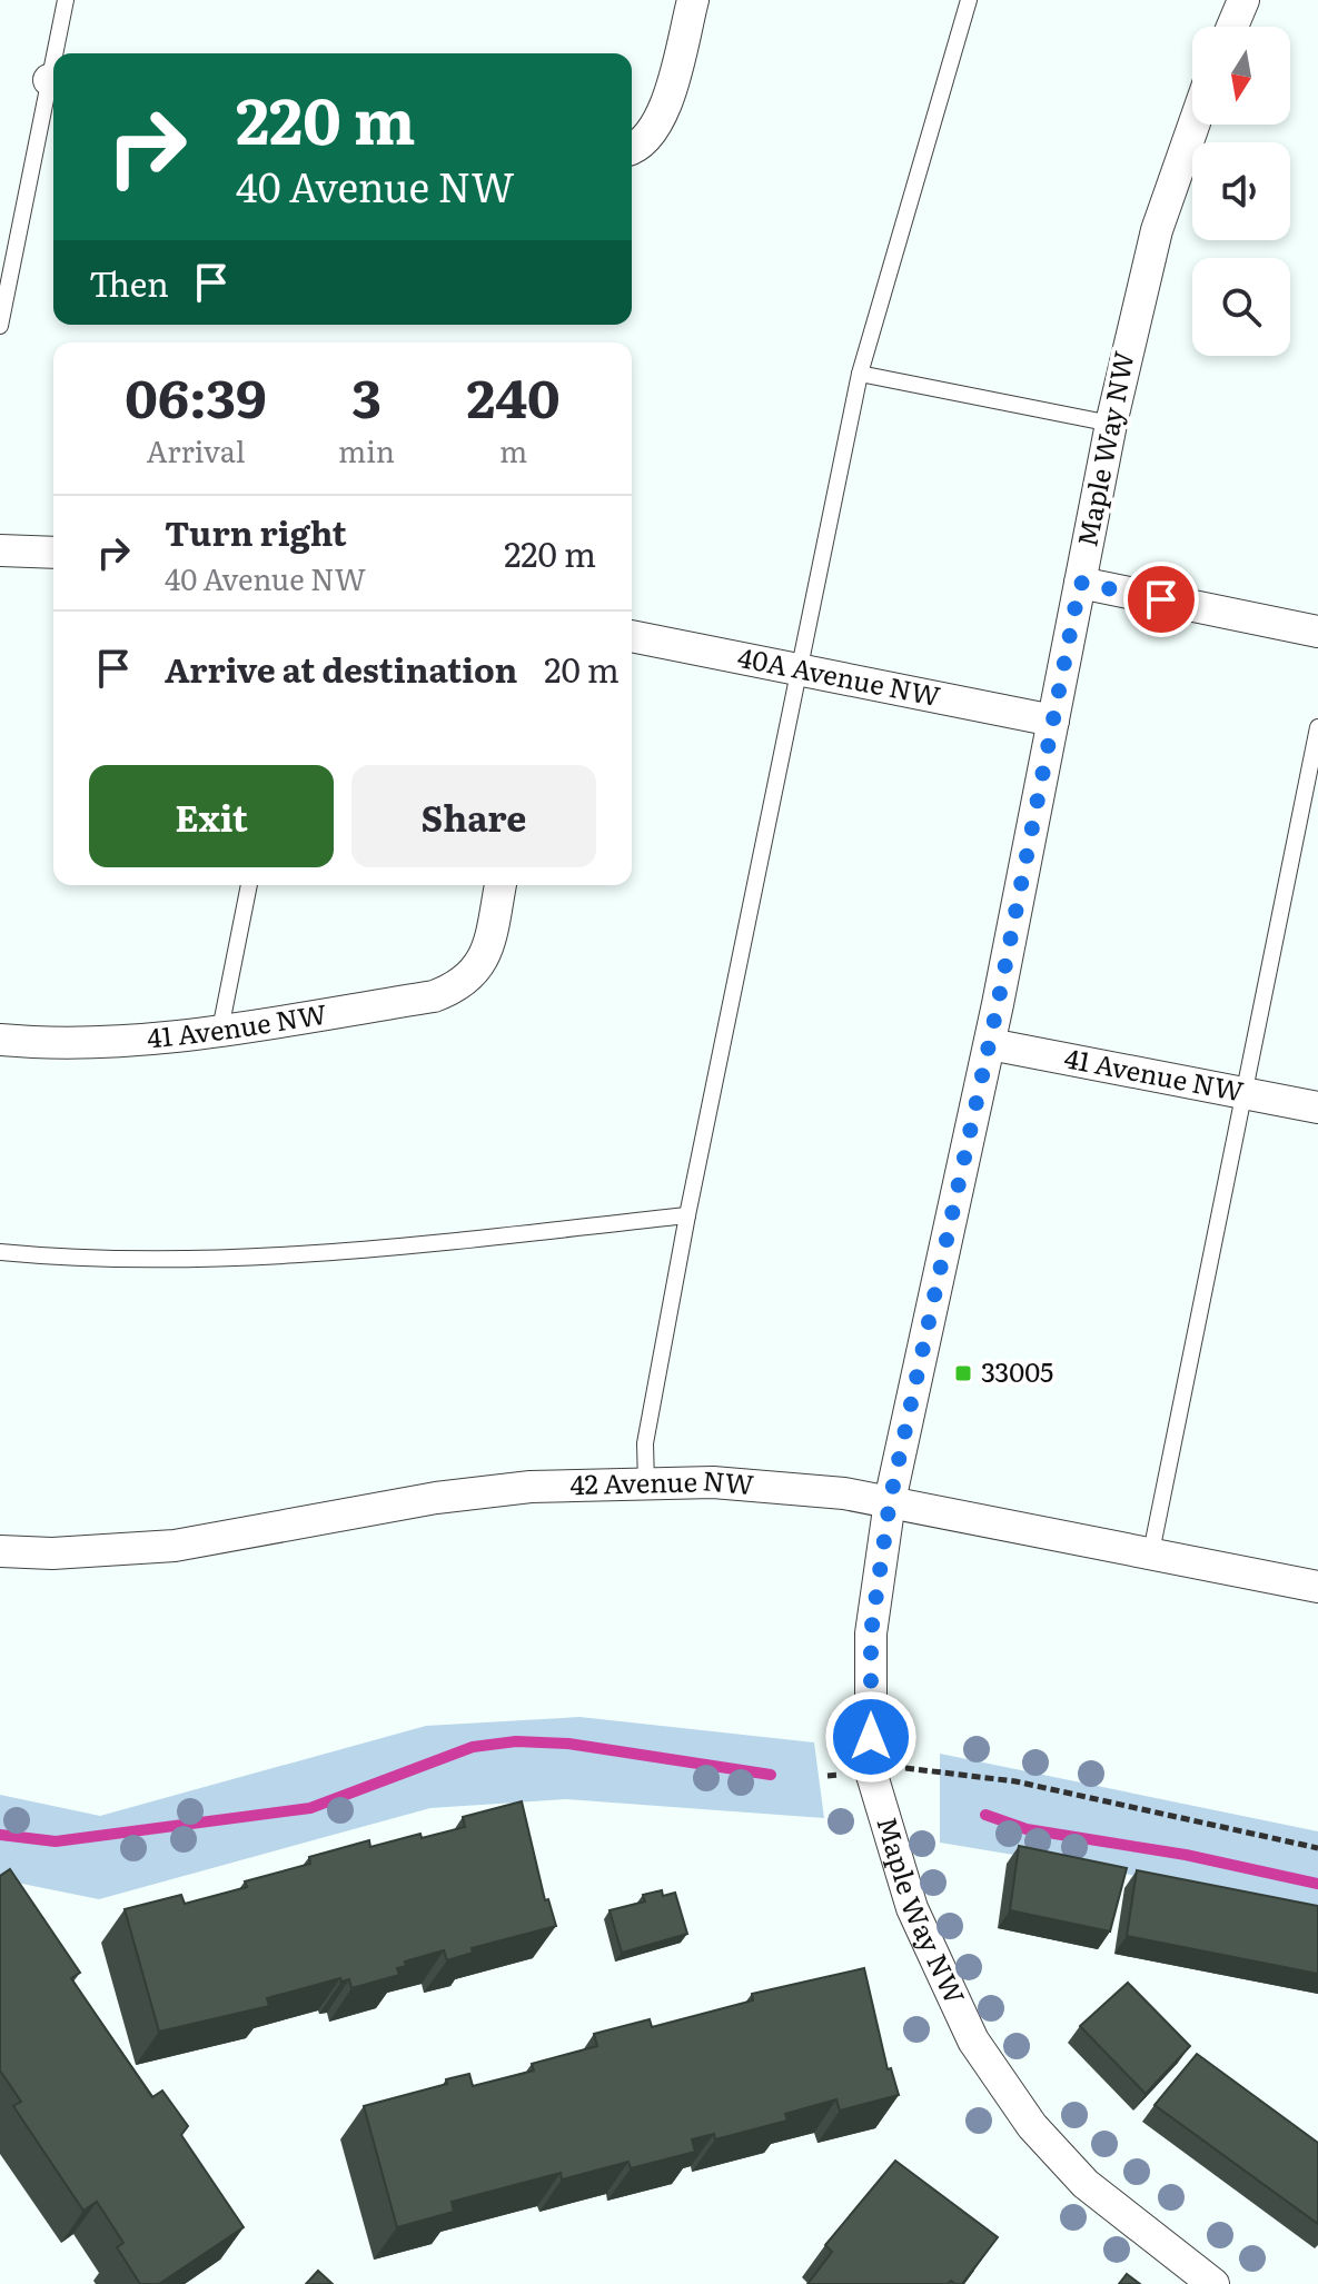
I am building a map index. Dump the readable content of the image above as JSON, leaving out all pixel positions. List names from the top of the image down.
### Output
{
  "streets": {
    "street": [
      "Maple Way NW",
      "40A Avenue NW",
      "41 Avenue NW",
      "42 Avenue NW"
    ]
  },
  "crossings": [
    ["Maple Way NW", "40A Avenue NW"],
    ["Maple Way NW", "41 Avenue NW"],
    ["Maple Way NW", "42 Avenue NW"]
  ],
  "places": {
    "transit": ["33005"]
  },
  "north": "bottom",
  "page": {
    "turn": ["220 m", "40 Avenue NW"],
    "then": "Then",
    "eta": [
      "06:39",
      "Arrival",
      "3",
      "min",
      "240",
      "m"
    ],
    "list": [
      {
        "name": "Turn right",
        "note": "40 Avenue NW",
        "value": "220 m"
      },
      {
        "name": "Arrive at destination",
        "value": "20 m"
      }
    ],
    "buttons": ["Exit", "Share"]
  }
}
